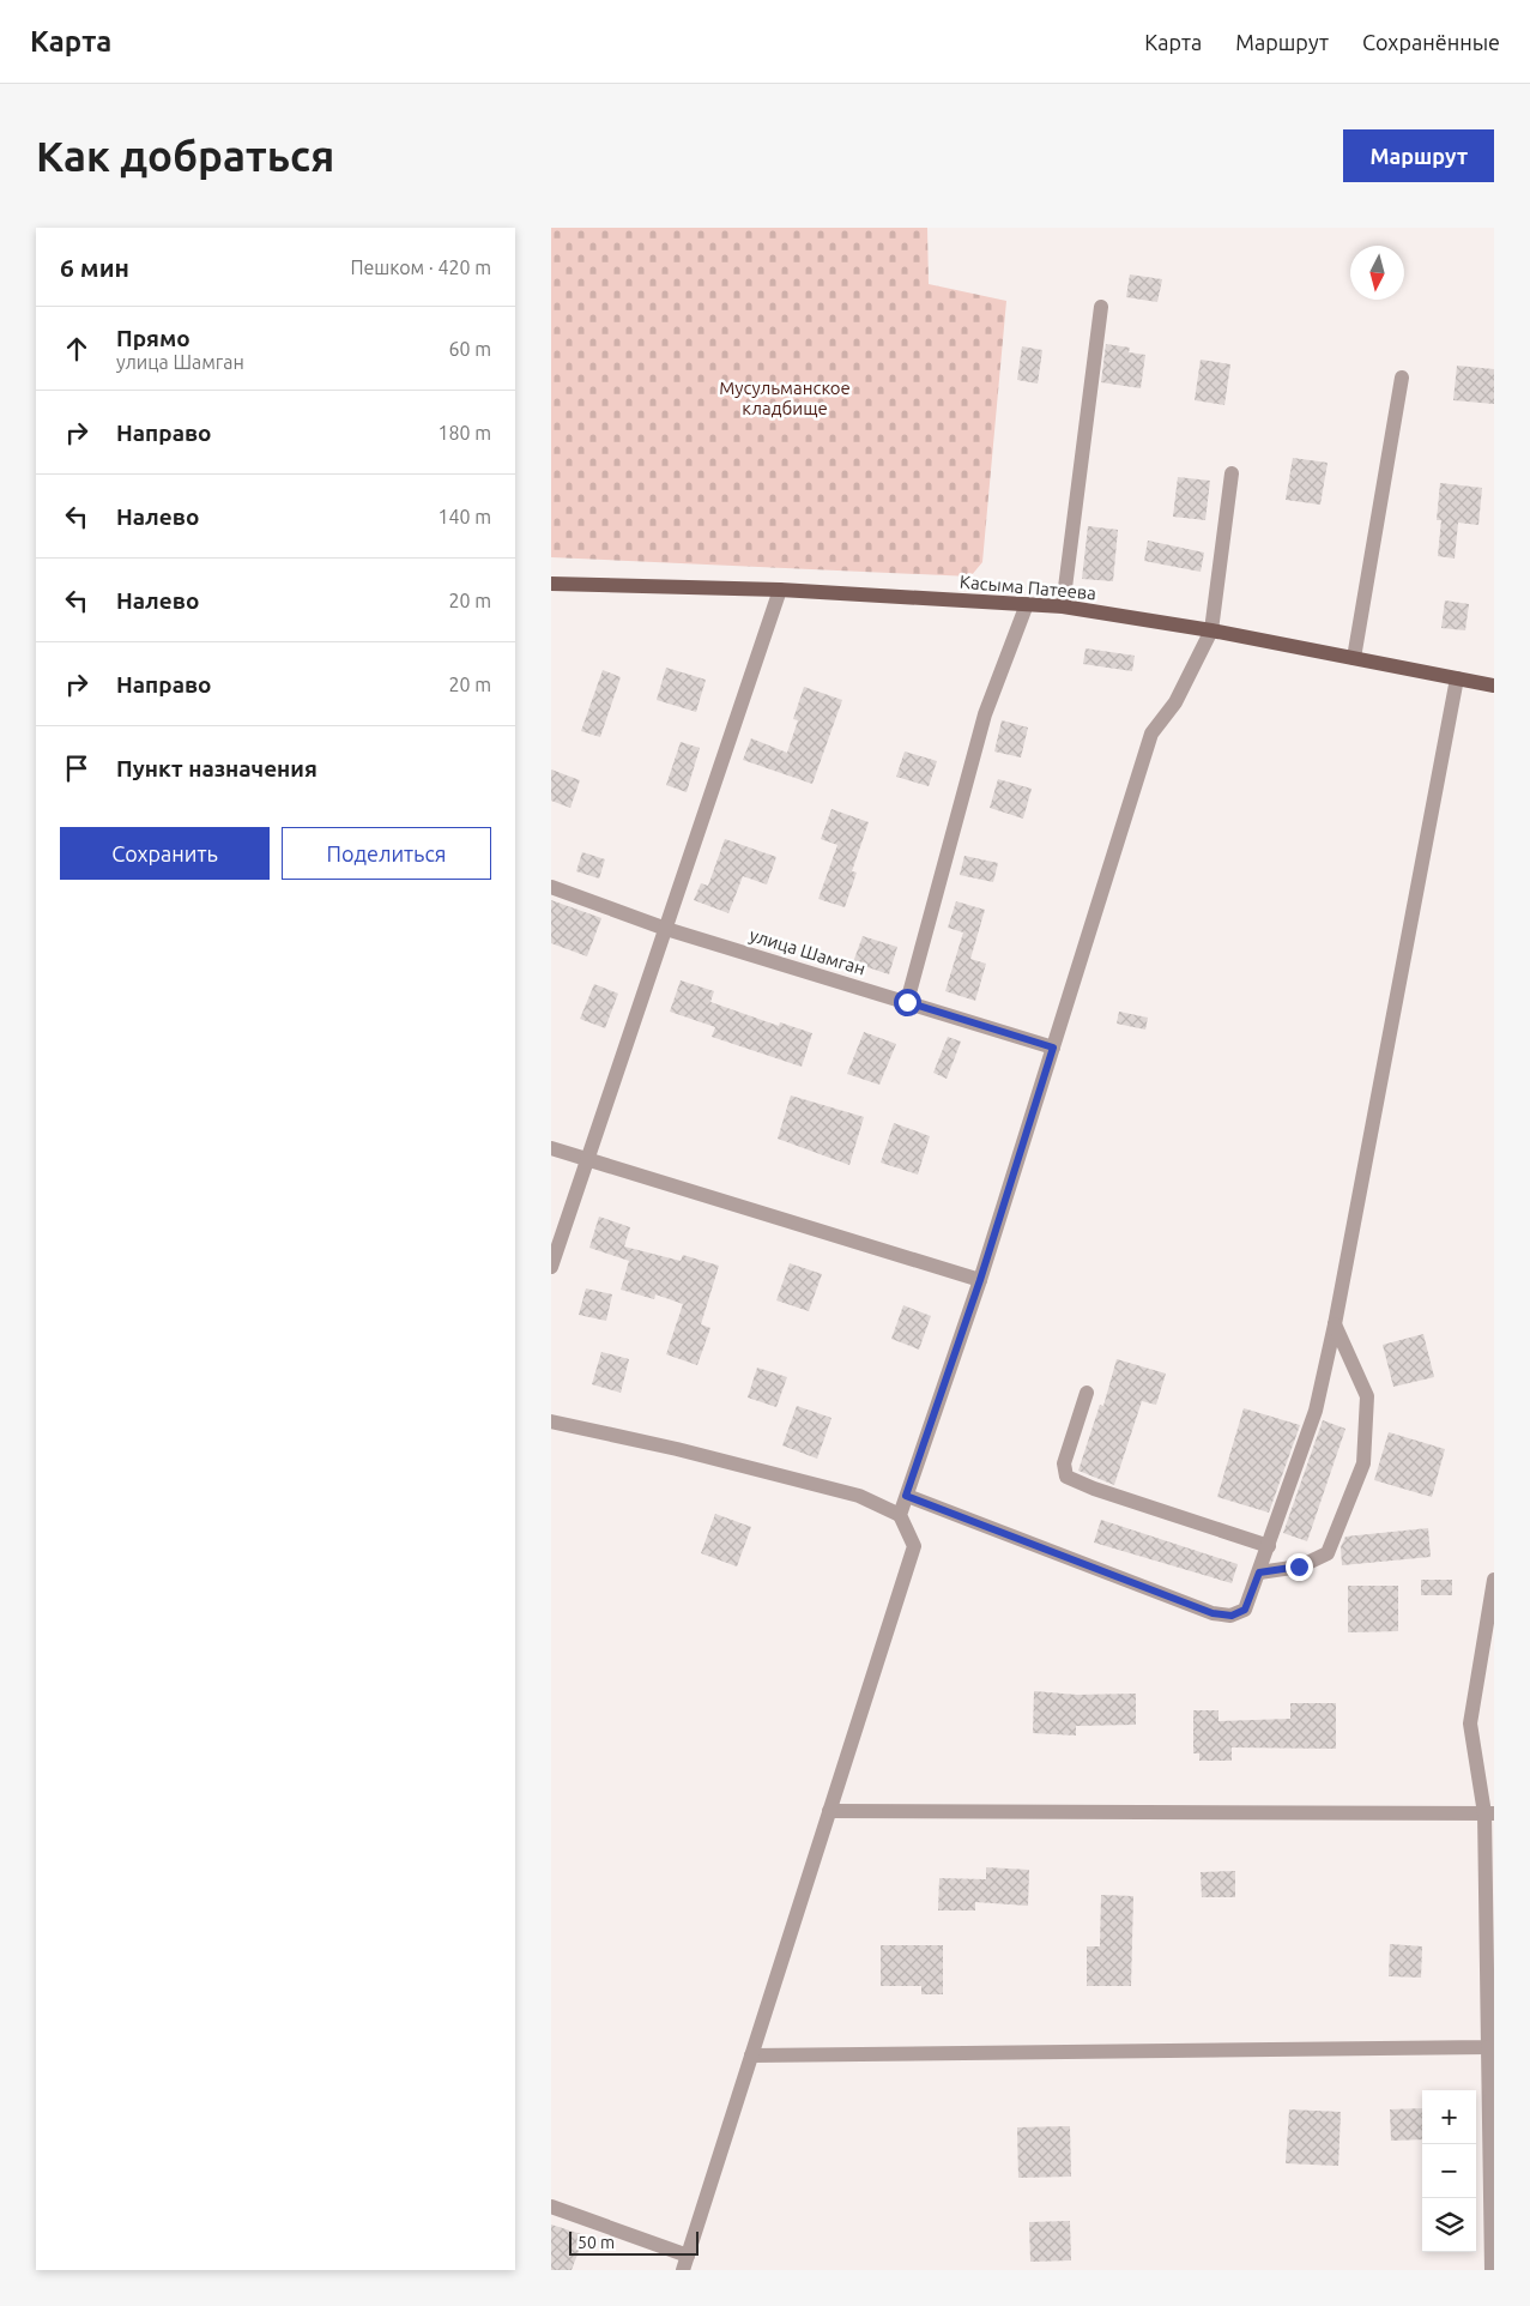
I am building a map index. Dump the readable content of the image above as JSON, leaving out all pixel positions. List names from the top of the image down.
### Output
{
  "streets": {
    "main road": ["Касыма Патеева"],
    "street": ["улица Шамган"]
  },
  "parks": ["Мусульманское кладбище"],
  "scale_bar": "50 m",
  "north": "bottom",
  "page": {
    "header": "Карта",
    "nav": ["Карта", "Маршрут", "Сохранённые"],
    "buttons": [
      "Маршрут",
      ["Сохранить", "Поделиться"]
    ],
    "title": "Как добраться",
    "heading": ["6 мин", "Пешком · 420 m"],
    "list": [
      ["Прямо", "улица Шамган", "60 m"],
      ["Направо", "180 m"],
      ["Налево", "140 m"],
      ["Налево", "20 m"],
      ["Направо", "20 m"],
      "Пункт назначения"
    ],
    "map_buttons": ["+", "−"],
    "scale": "50 m"
  }
}
